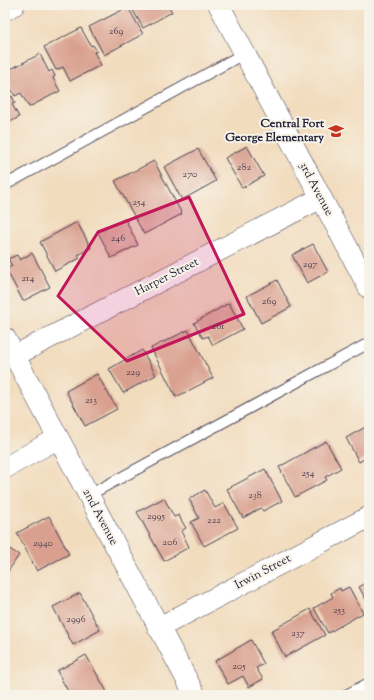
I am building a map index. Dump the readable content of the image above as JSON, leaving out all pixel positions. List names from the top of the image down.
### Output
{
  "streets": {
    "street": [
      "3rd Avenue",
      "Harper Street",
      "2nd Avenue",
      "Irwin Street"
    ]
  },
  "crossings": [
    ["3rd Avenue", "Harper Street"],
    ["Harper Street", "2nd Avenue"],
    ["2nd Avenue", "Irwin Street"]
  ],
  "places": {
    "school or university": ["Central Fort George Elementary"]
  },
  "house_numbers": [
    "269",
    "282",
    "270",
    "254",
    "246",
    "297",
    "214",
    "269",
    "261",
    "229",
    "213",
    "254",
    "238",
    "2995",
    "222",
    "206",
    "2940",
    "253",
    "2996",
    "237",
    "205"
  ]
}
